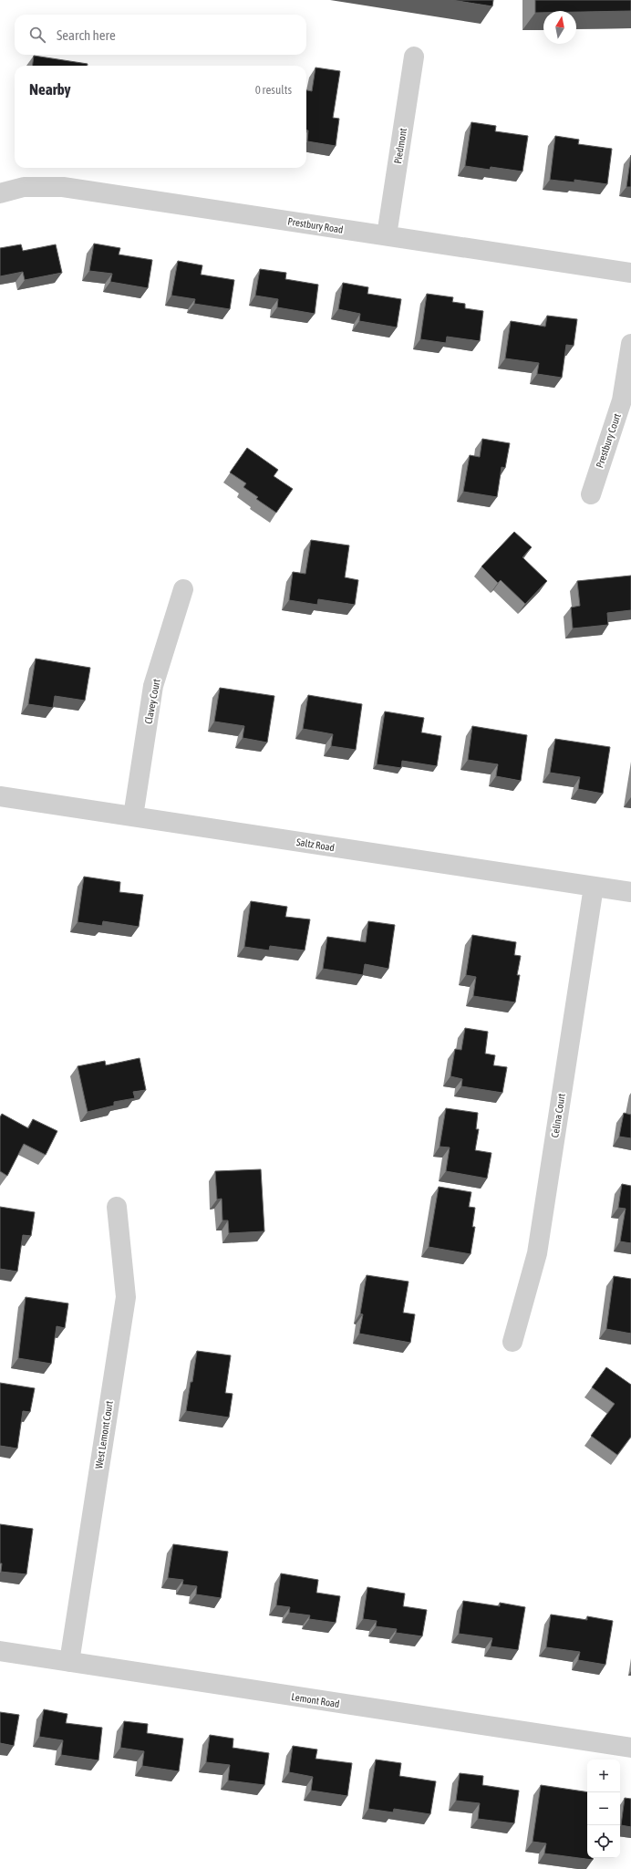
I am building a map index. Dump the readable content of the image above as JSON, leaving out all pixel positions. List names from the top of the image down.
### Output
{
  "streets": {
    "street": [
      "Piedmont",
      "Prestbury Road",
      "Prestbury Court",
      "Clavey Court",
      "Saltz Road",
      "Celina Court",
      "West Lemont Court",
      "Lemont Road"
    ]
  },
  "crossings": [
    ["Piedmont", "Prestbury Road"],
    ["Clavey Court", "Saltz Road"],
    ["Saltz Road", "Celina Court"],
    ["West Lemont Court", "Lemont Road"]
  ],
  "north": "top",
  "page": {
    "search": "Search here",
    "heading": ["Nearby", "0 results"],
    "map_buttons": ["+", "−"]
  }
}
